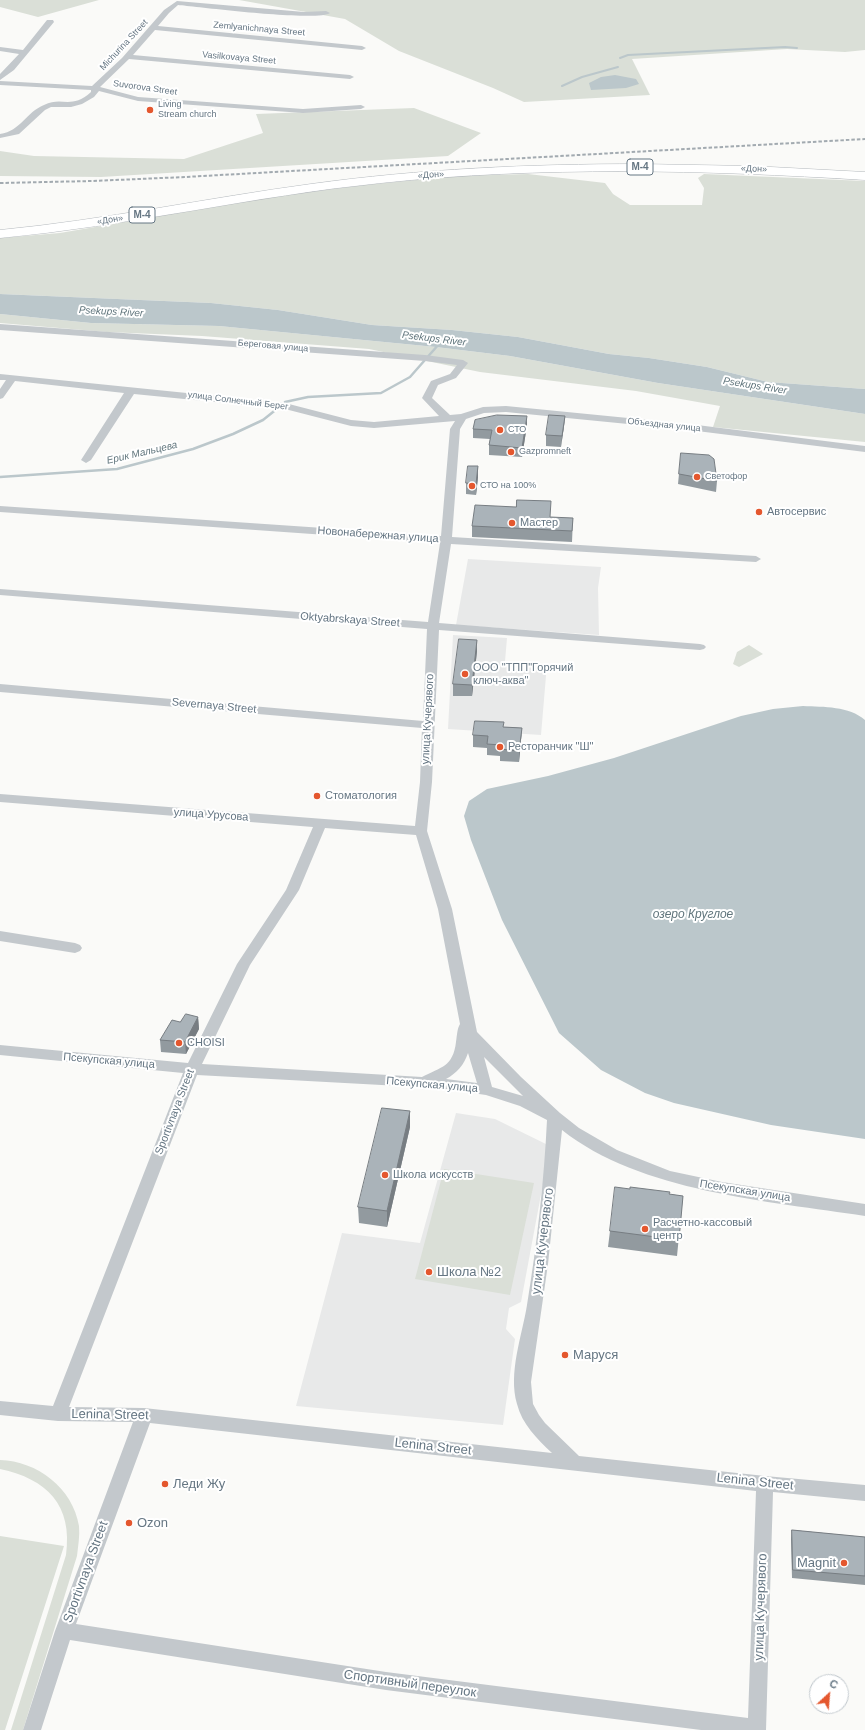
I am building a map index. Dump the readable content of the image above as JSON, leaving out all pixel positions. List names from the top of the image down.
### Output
{
  "streets": {
    "highway": ["М-4", "«Дон»"],
    "street": [
      "Zemlyanichnaya Street",
      "Michurina Street",
      "Vasilkovaya Street",
      "Suvorova Street",
      "Береговая улица",
      "улица Солнечный Берег",
      "Объездная улица",
      "Новонабережная улица",
      "Oktyabrskaya Street",
      "Severnaya Street",
      "улица Кучерявого",
      "улица Урусова",
      "Псекупская улица",
      "Sportivnaya Street",
      "Lenina Street",
      "Спортивный переулок"
    ]
  },
  "crossings": [
    ["Zemlyanichnaya Street", "Michurina Street"],
    ["Michurina Street", "Vasilkovaya Street"],
    ["Michurina Street", "Suvorova Street"],
    ["Береговая улица", "улица Солнечный Берег"],
    ["улица Солнечный Берег", "Объездная улица"],
    ["улица Солнечный Берег", "улица Кучерявого"],
    ["Объездная улица", "улица Кучерявого"],
    ["Новонабережная улица", "улица Кучерявого"],
    ["Oktyabrskaya Street", "улица Кучерявого"],
    ["Severnaya Street", "улица Кучерявого"],
    ["улица Кучерявого", "улица Урусова"],
    ["улица Кучерявого", "Псекупская улица"],
    ["улица Кучерявого", "Lenina Street"],
    ["улица Кучерявого", "Спортивный переулок"],
    ["улица Урусова", "Sportivnaya Street"],
    ["Псекупская улица", "Sportivnaya Street"],
    ["Sportivnaya Street", "Lenina Street"],
    ["Sportivnaya Street", "Спортивный переулок"]
  ],
  "water": ["Psekups River", "Ерик Мальцева", "озеро Круглое"],
  "places": [
    "Living Stream church",
    "СТО",
    "Gazpromneft",
    "Светофор",
    "СТО на 100%",
    "Автосервис",
    "Мастер",
    "ООО \"ТПП\"Горячий ключ-аква\"",
    "Ресторанчик \"Ш\"",
    "Стоматология",
    "CHOISI",
    "Школа искусств",
    "Расчетно-кассовый центр",
    "Школа №2",
    "Маруся",
    "Леди Жу",
    "Ozon",
    "Magnit"
  ],
  "north": "top right"
}
